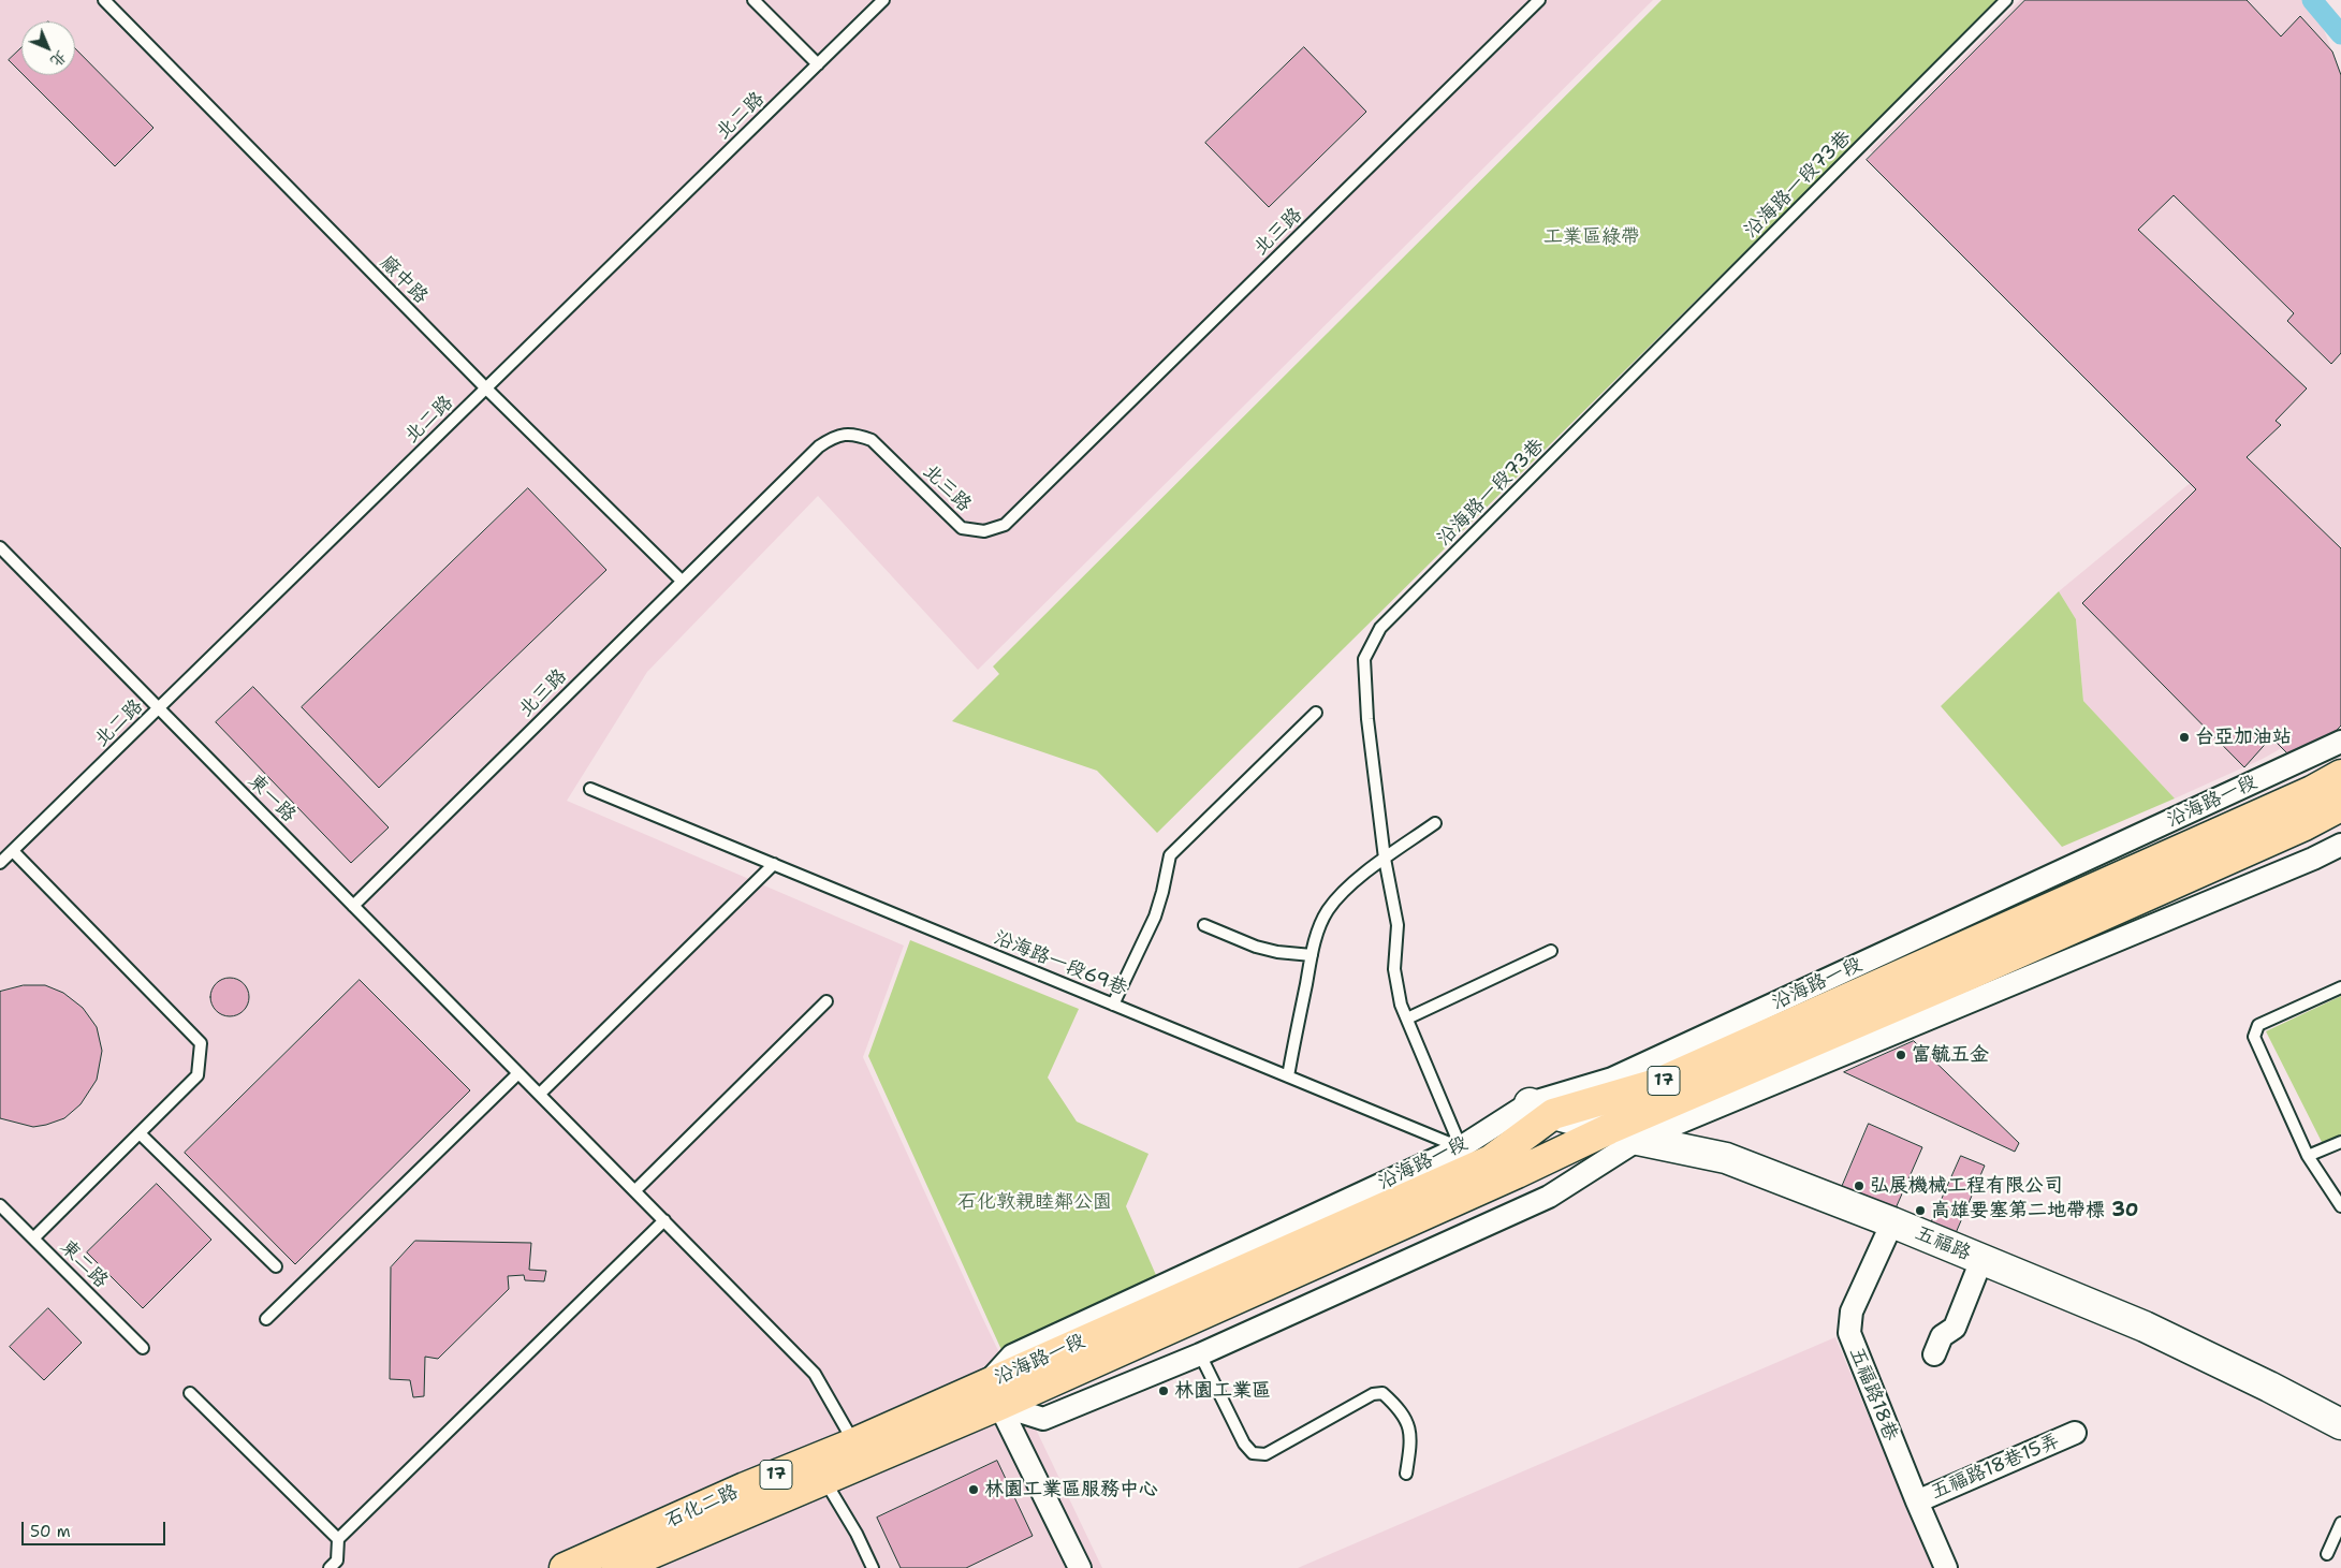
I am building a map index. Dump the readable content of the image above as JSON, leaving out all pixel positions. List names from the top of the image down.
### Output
{
  "streets": {
    "main road": ["沿海路一段", "17", "石化二路"],
    "street": ["五福路", "五福路18巷", "五福路18巷15弄"],
    "lane": [
      "北二路",
      "沿海路一段73巷",
      "北三路",
      "廠中路",
      "東一路",
      "沿海路一段69巷",
      "東二路"
    ]
  },
  "crossings": [
    ["北二路", "廠中路"],
    ["北二路", "東一路"],
    ["沿海路一段73巷", "沿海路一段"],
    ["沿海路一段73巷", "沿海路一段69巷"],
    ["北三路", "廠中路"],
    ["北三路", "東一路"],
    ["東一路", "石化二路"],
    ["沿海路一段", "沿海路一段69巷"],
    ["沿海路一段", "五福路"],
    ["沿海路一段", "石化二路"],
    ["五福路", "五福路18巷"],
    ["五福路18巷", "五福路18巷15弄"]
  ],
  "parks": ["工業區綠帶", "石化敦親睦鄰公園"],
  "places": [
    "台亞加油站",
    "富毓五金",
    "弘展機械工程有限公司",
    "高雄要塞第二地帶標 30",
    "林園工業區",
    "林園工業區服務中心"
  ],
  "scale_bar": "50 m",
  "north": "bottom right"
}
